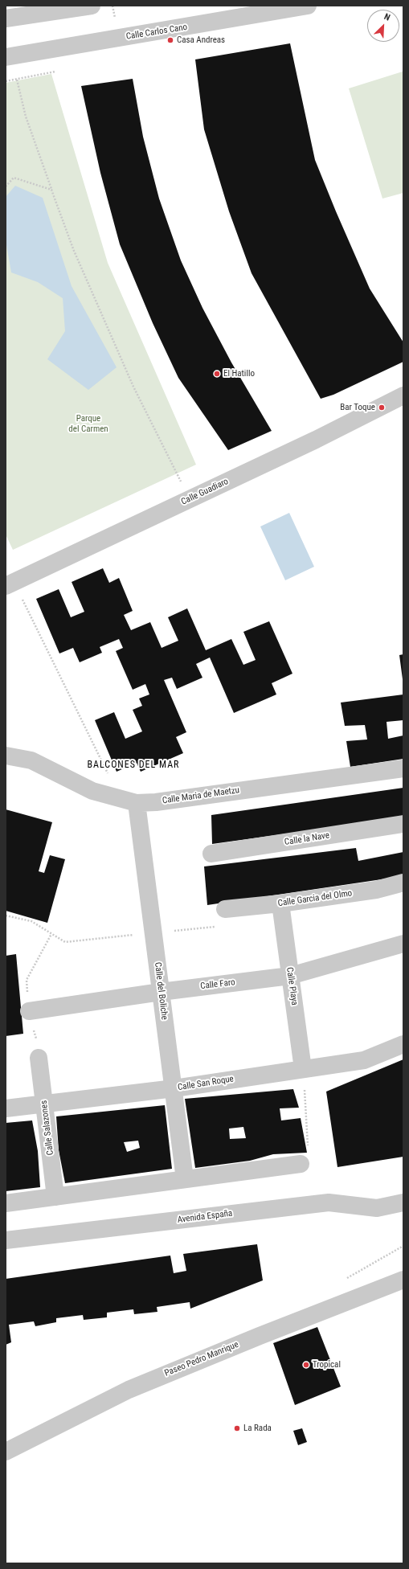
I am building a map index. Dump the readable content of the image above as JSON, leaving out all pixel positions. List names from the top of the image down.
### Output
{
  "streets": {
    "street": [
      "Calle Carlos Cano",
      "Calle Guadiaro",
      "Calle Maria de Maetzu",
      "Calle la Nave",
      "Calle Garcia del Olmo",
      "Calle Faro",
      "Calle Playa",
      "Calle del Boliche",
      "Calle San Roque",
      "Calle Salazones",
      "Avenida España",
      "Paseo Pedro Manrique"
    ]
  },
  "crossings": [
    ["Calle Maria de Maetzu", "Calle del Boliche"],
    ["Calle Garcia del Olmo", "Calle Playa"],
    ["Calle Faro", "Calle Playa"],
    ["Calle Faro", "Calle del Boliche"],
    ["Calle Playa", "Calle San Roque"],
    ["Calle del Boliche", "Calle San Roque"],
    ["Calle San Roque", "Calle Salazones"]
  ],
  "districts": ["BALCONES DEL MAR"],
  "parks": ["Parque del Carmen"],
  "places": [
    "Casa Andreas",
    "El Hatillo",
    "Bar Toque",
    "Tropical",
    "La Rada"
  ],
  "north": "top right"
}
